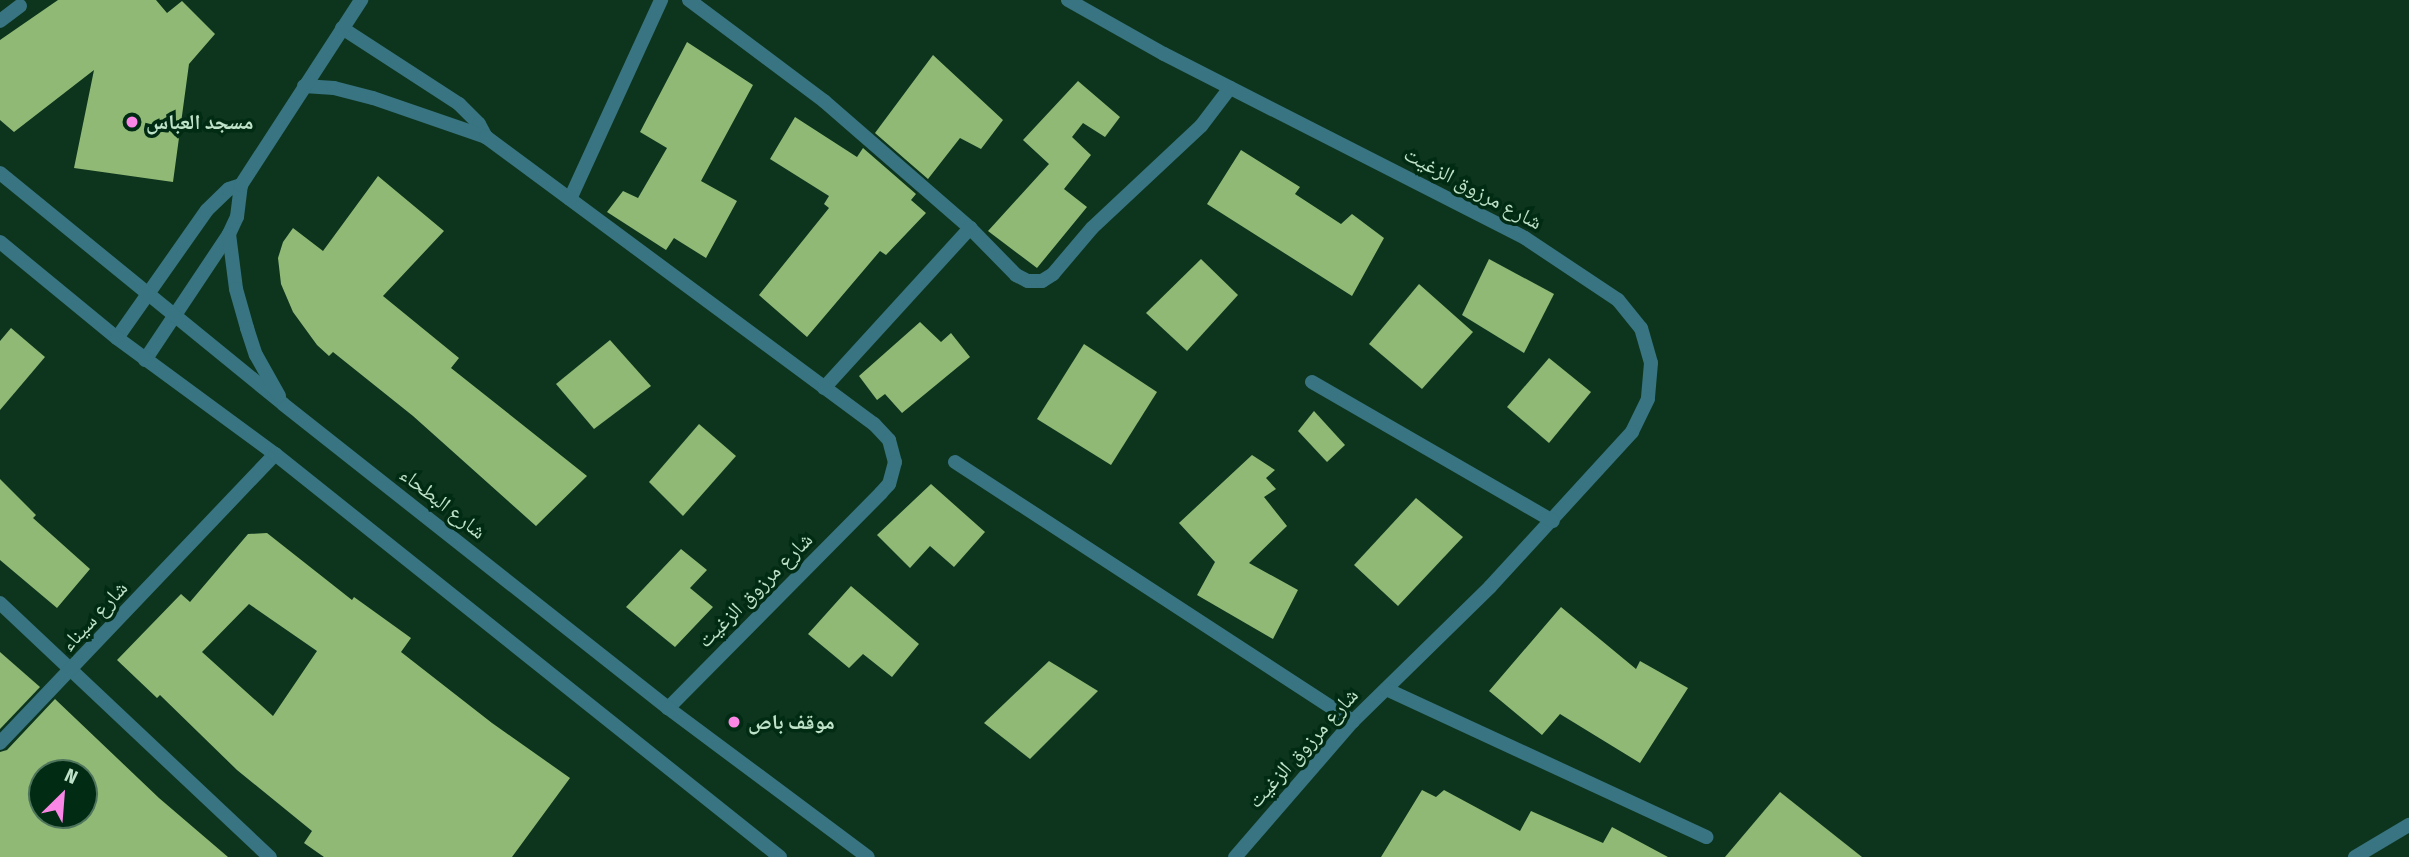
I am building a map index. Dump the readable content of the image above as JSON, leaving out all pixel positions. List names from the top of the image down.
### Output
{
  "streets": {
    "street": ["شارع مرزوق الزغيت", "شارع البطحاء", "شارع سيناء"]
  },
  "crossings": [
    ["شارع مرزوق الزغيت", "شارع البطحاء"]
  ],
  "places": ["مسجد العباس", "موقف باص"],
  "north": "top right"
}
